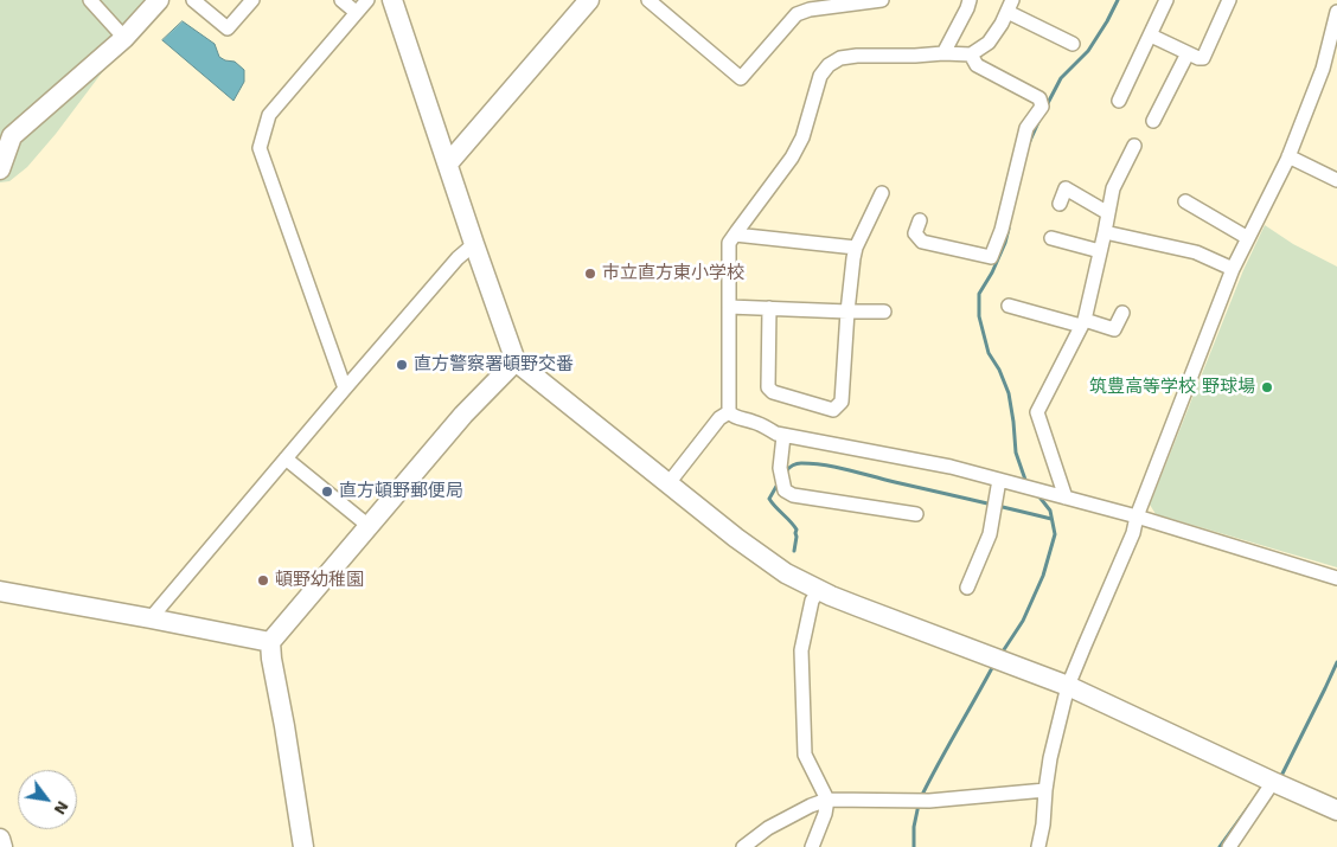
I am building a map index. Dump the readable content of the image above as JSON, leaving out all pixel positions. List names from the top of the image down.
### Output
{
  "places": [
    "市立直方東小学校",
    "直方警察署頓野交番",
    "筑豊高等学校 野球場",
    "直方頓野郵便局",
    "頓野幼稚園"
  ],
  "north": "bottom right"
}
